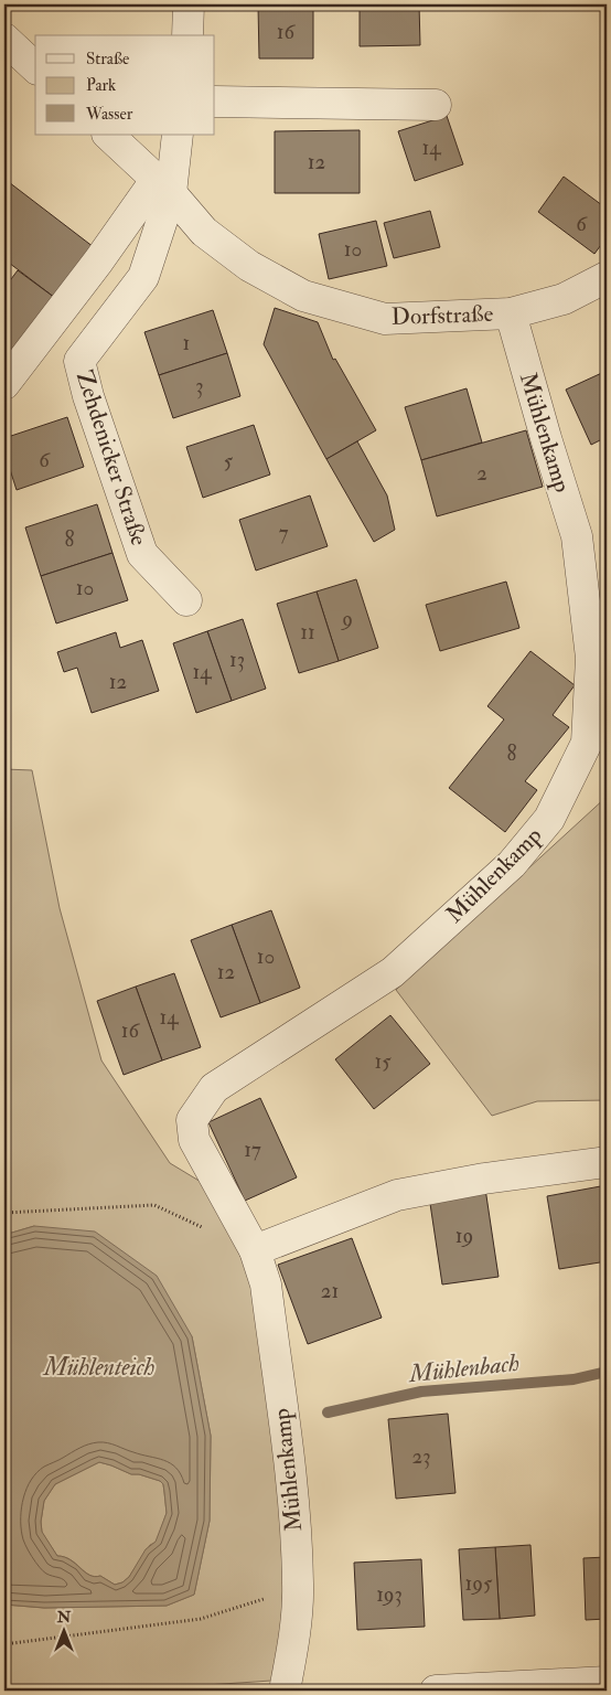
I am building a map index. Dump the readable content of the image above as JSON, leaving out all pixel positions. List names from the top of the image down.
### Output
{
  "streets": {
    "street": ["Dorfstraße", "Mühlenkamp", "Zehdenicker Straße"]
  },
  "crossings": [
    ["Dorfstraße", "Mühlenkamp"],
    ["Dorfstraße", "Zehdenicker Straße"]
  ],
  "water": ["Mühlenteich", "Mühlenbach"],
  "house_numbers": [
    "16",
    "14",
    "12",
    "6",
    "10",
    "1",
    "3",
    "6",
    "5",
    "2",
    "7",
    "8",
    "10",
    "9",
    "11",
    "13",
    "14",
    "12",
    "8",
    "10",
    "12",
    "14",
    "16",
    "15",
    "17",
    "19",
    "21",
    "23",
    "195",
    "193"
  ],
  "legend": ["Straße", "Park", "Wasser"],
  "north": "top"
}
